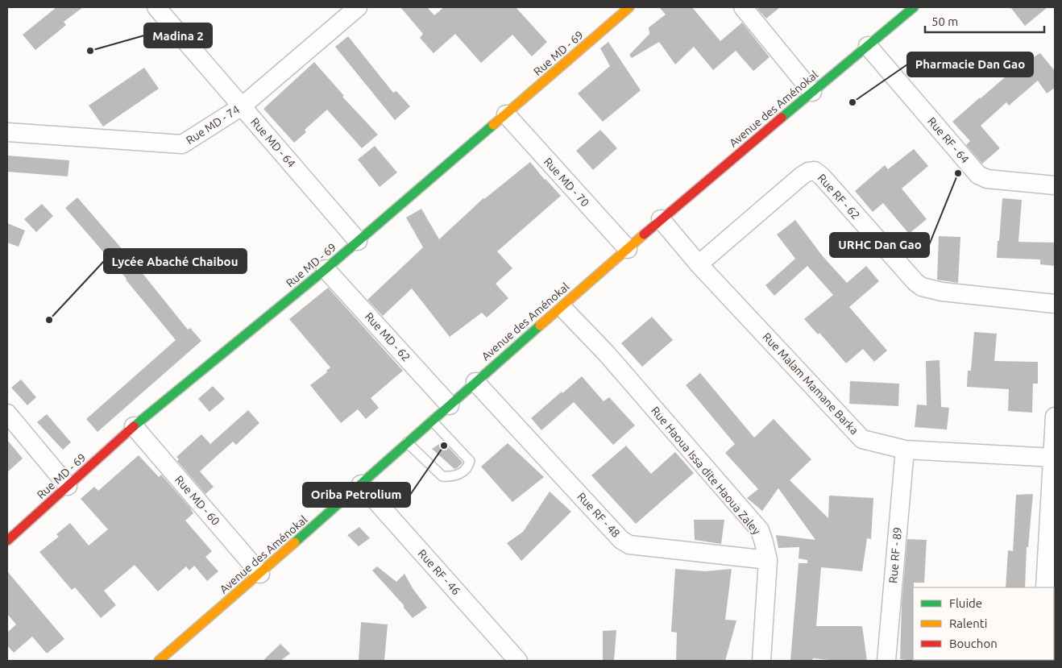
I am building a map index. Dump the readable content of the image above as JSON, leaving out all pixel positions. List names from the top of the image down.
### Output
{
  "streets": {
    "main road": ["Rue MD - 69", "Avenue des Aménokal"],
    "street": [
      "Rue MD - 74",
      "Rue RF - 64",
      "Rue MD - 64",
      "Rue MD - 70",
      "Rue RF - 62",
      "Rue MD - 62",
      "Rue Malam Mamane Barka",
      "Rue Haoua Issa dite Haoua Zaley",
      "Rue MD - 60",
      "Rue RF - 48",
      "Rue RF - 89",
      "Rue RF - 46"
    ]
  },
  "crossings": [
    ["Rue MD - 69", "Rue MD - 64"],
    ["Rue MD - 69", "Rue MD - 70"],
    ["Rue MD - 69", "Rue MD - 62"],
    ["Rue MD - 69", "Rue MD - 60"],
    ["Avenue des Aménokal", "Rue RF - 64"],
    ["Avenue des Aménokal", "Rue MD - 70"],
    ["Avenue des Aménokal", "Rue MD - 62"],
    ["Avenue des Aménokal", "Rue Malam Mamane Barka"],
    ["Avenue des Aménokal", "Rue MD - 60"],
    ["Avenue des Aménokal", "Rue RF - 48"],
    ["Avenue des Aménokal", "Rue RF - 46"],
    ["Rue MD - 74", "Rue MD - 64"],
    ["Rue RF - 62", "Rue Malam Mamane Barka"],
    ["Rue Malam Mamane Barka", "Rue RF - 89"],
    ["Rue Haoua Issa dite Haoua Zaley", "Rue RF - 48"]
  ],
  "places": [
    "Madina 2",
    "Pharmacie Dan Gao",
    "URHC Dan Gao",
    "Lycée Abaché Chaibou",
    "Oriba Petrolium"
  ],
  "legend": ["Fluide", "Ralenti", "Bouchon"],
  "scale_bar": "50 m"
}
